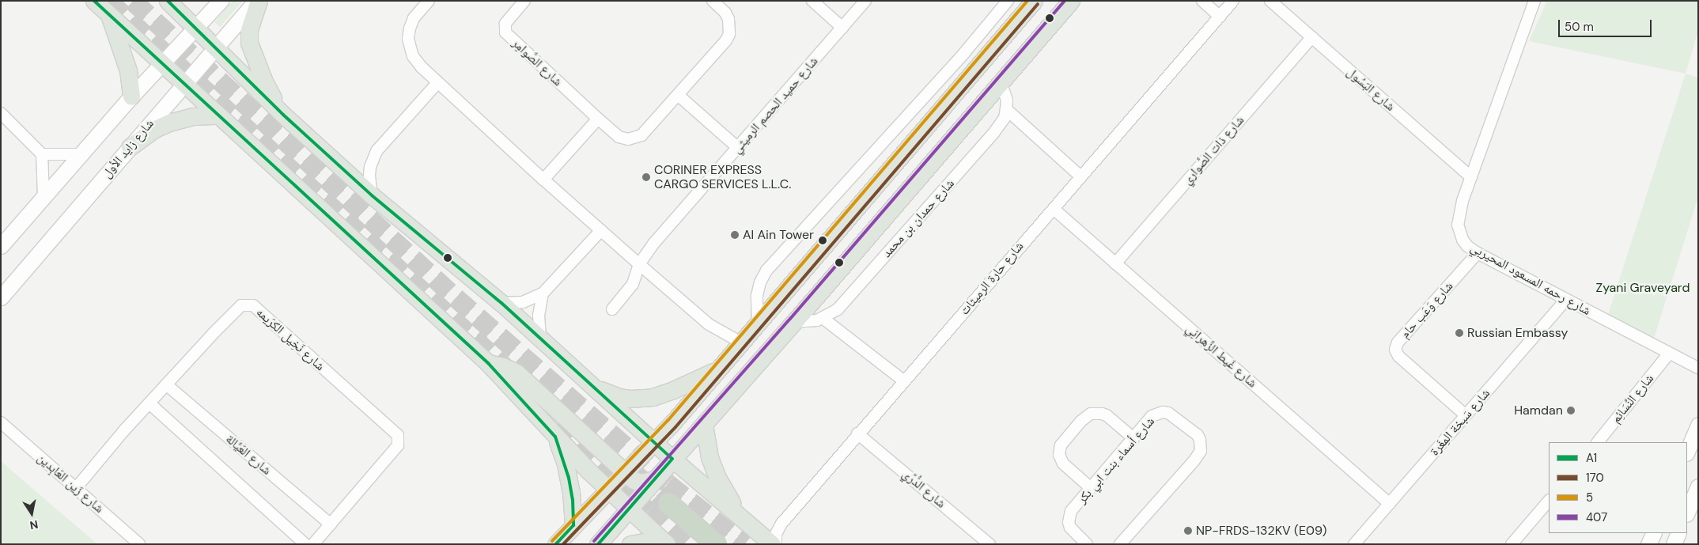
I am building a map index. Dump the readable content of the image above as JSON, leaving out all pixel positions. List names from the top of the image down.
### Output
{
  "streets": {
    "main road": ["شارع زايد الأول", "شارع حمدان بن محمد"],
    "street": [
      "شارع الصَّوامِر",
      "شارع البَسُول",
      "شارع حميد الحصم الرميثي",
      "شارع ذات الصَّواري",
      "شارع حارة الرميثات",
      "شارع رحمه المسعود المحيربي",
      "شارع وَعَب حام",
      "شارع نَخِيل الكرَيمه",
      "شارع غَيط الزَّهرانِي",
      "شارع النَّسَائِم",
      "شارع سَبخة المِغَرة",
      "شارع العَيَّالة",
      "شارع أسماء بنت ابي بكر",
      "شارع زَين العَابِدين",
      "شارع الدُّرِّي"
    ]
  },
  "crossings": [
    ["شارع البَسُول", "شارع ذات الصَّواري"],
    ["شارع البَسُول", "شارع رحمه المسعود المحيربي"],
    ["شارع ذات الصَّواري", "شارع غَيط الزَّهرانِي"],
    ["شارع حارة الرميثات", "شارع غَيط الزَّهرانِي"],
    ["شارع حارة الرميثات", "شارع الدُّرِّي"],
    ["شارع رحمه المسعود المحيربي", "شارع وَعَب حام"],
    ["شارع رحمه المسعود المحيربي", "شارع النَّسَائِم"],
    ["شارع رحمه المسعود المحيربي", "شارع سَبخة المِغَرة"],
    ["شارع وَعَب حام", "شارع سَبخة المِغَرة"],
    ["شارع نَخِيل الكرَيمه", "شارع العَيَّالة"],
    ["شارع نَخِيل الكرَيمه", "شارع زَين العَابِدين"],
    ["شارع غَيط الزَّهرانِي", "شارع سَبخة المِغَرة"]
  ],
  "parks": ["Zyani Graveyard"],
  "places": [
    "CORINER EXPRESS CARGO SERVICES L.L.C.",
    "Al Ain Tower",
    "Russian Embassy",
    "Hamdan",
    "NP-FRDS-132KV (E09)"
  ],
  "lines": [
    "transit line A1",
    "transit line 5",
    "transit line 407",
    "transit line 170"
  ],
  "legend": [
    "A1",
    "170",
    "5",
    "407"
  ],
  "scale_bar": "50 m",
  "north": "bottom"
}
